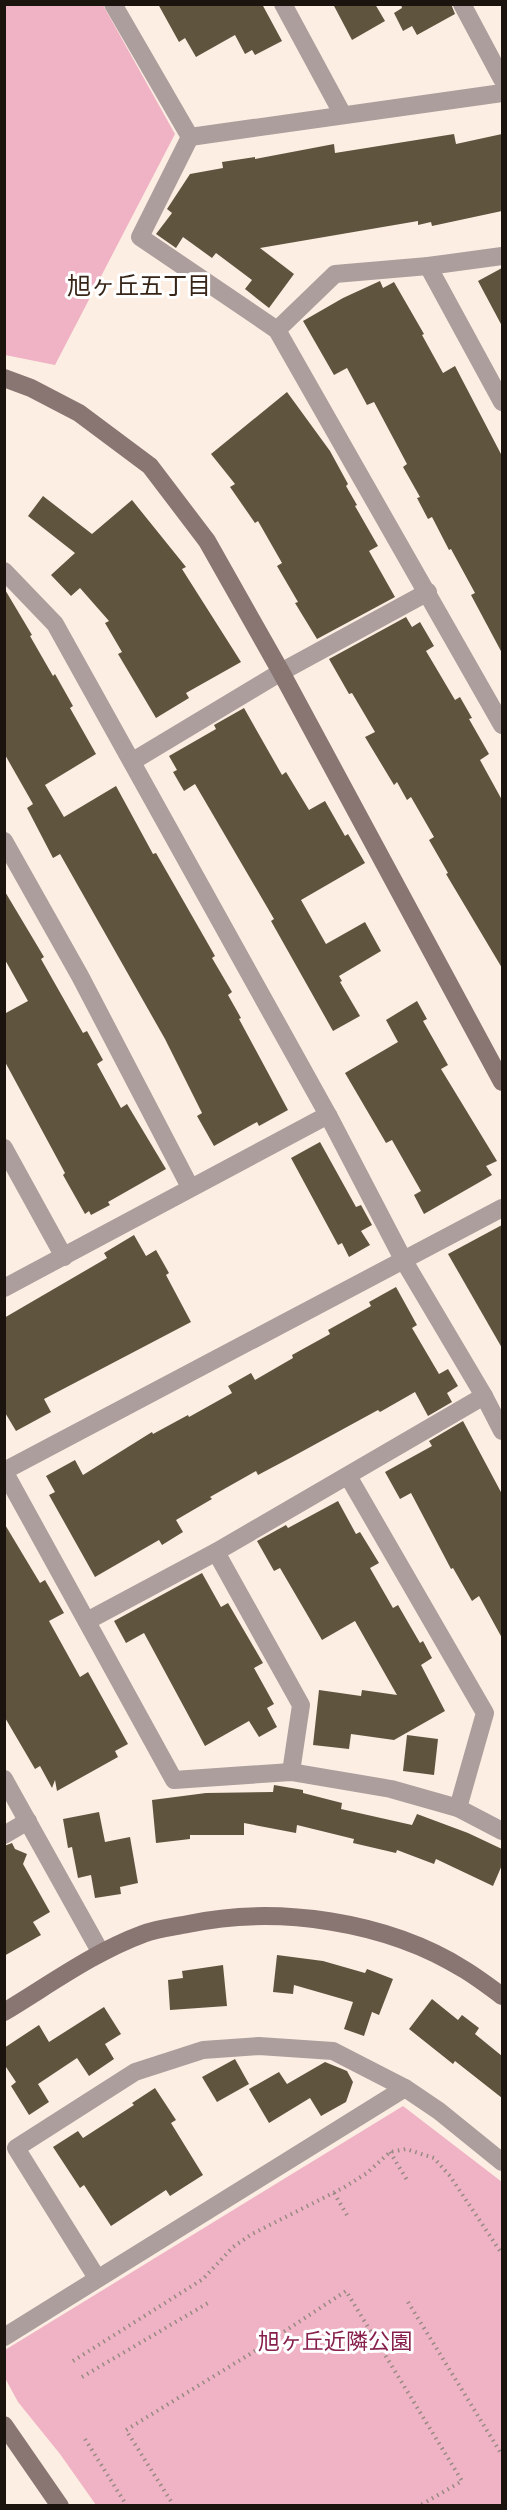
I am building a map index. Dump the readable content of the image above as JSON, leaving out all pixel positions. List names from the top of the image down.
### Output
{
  "districts": ["旭ヶ丘五丁目"],
  "parks": ["旭ヶ丘近隣公園"]
}
